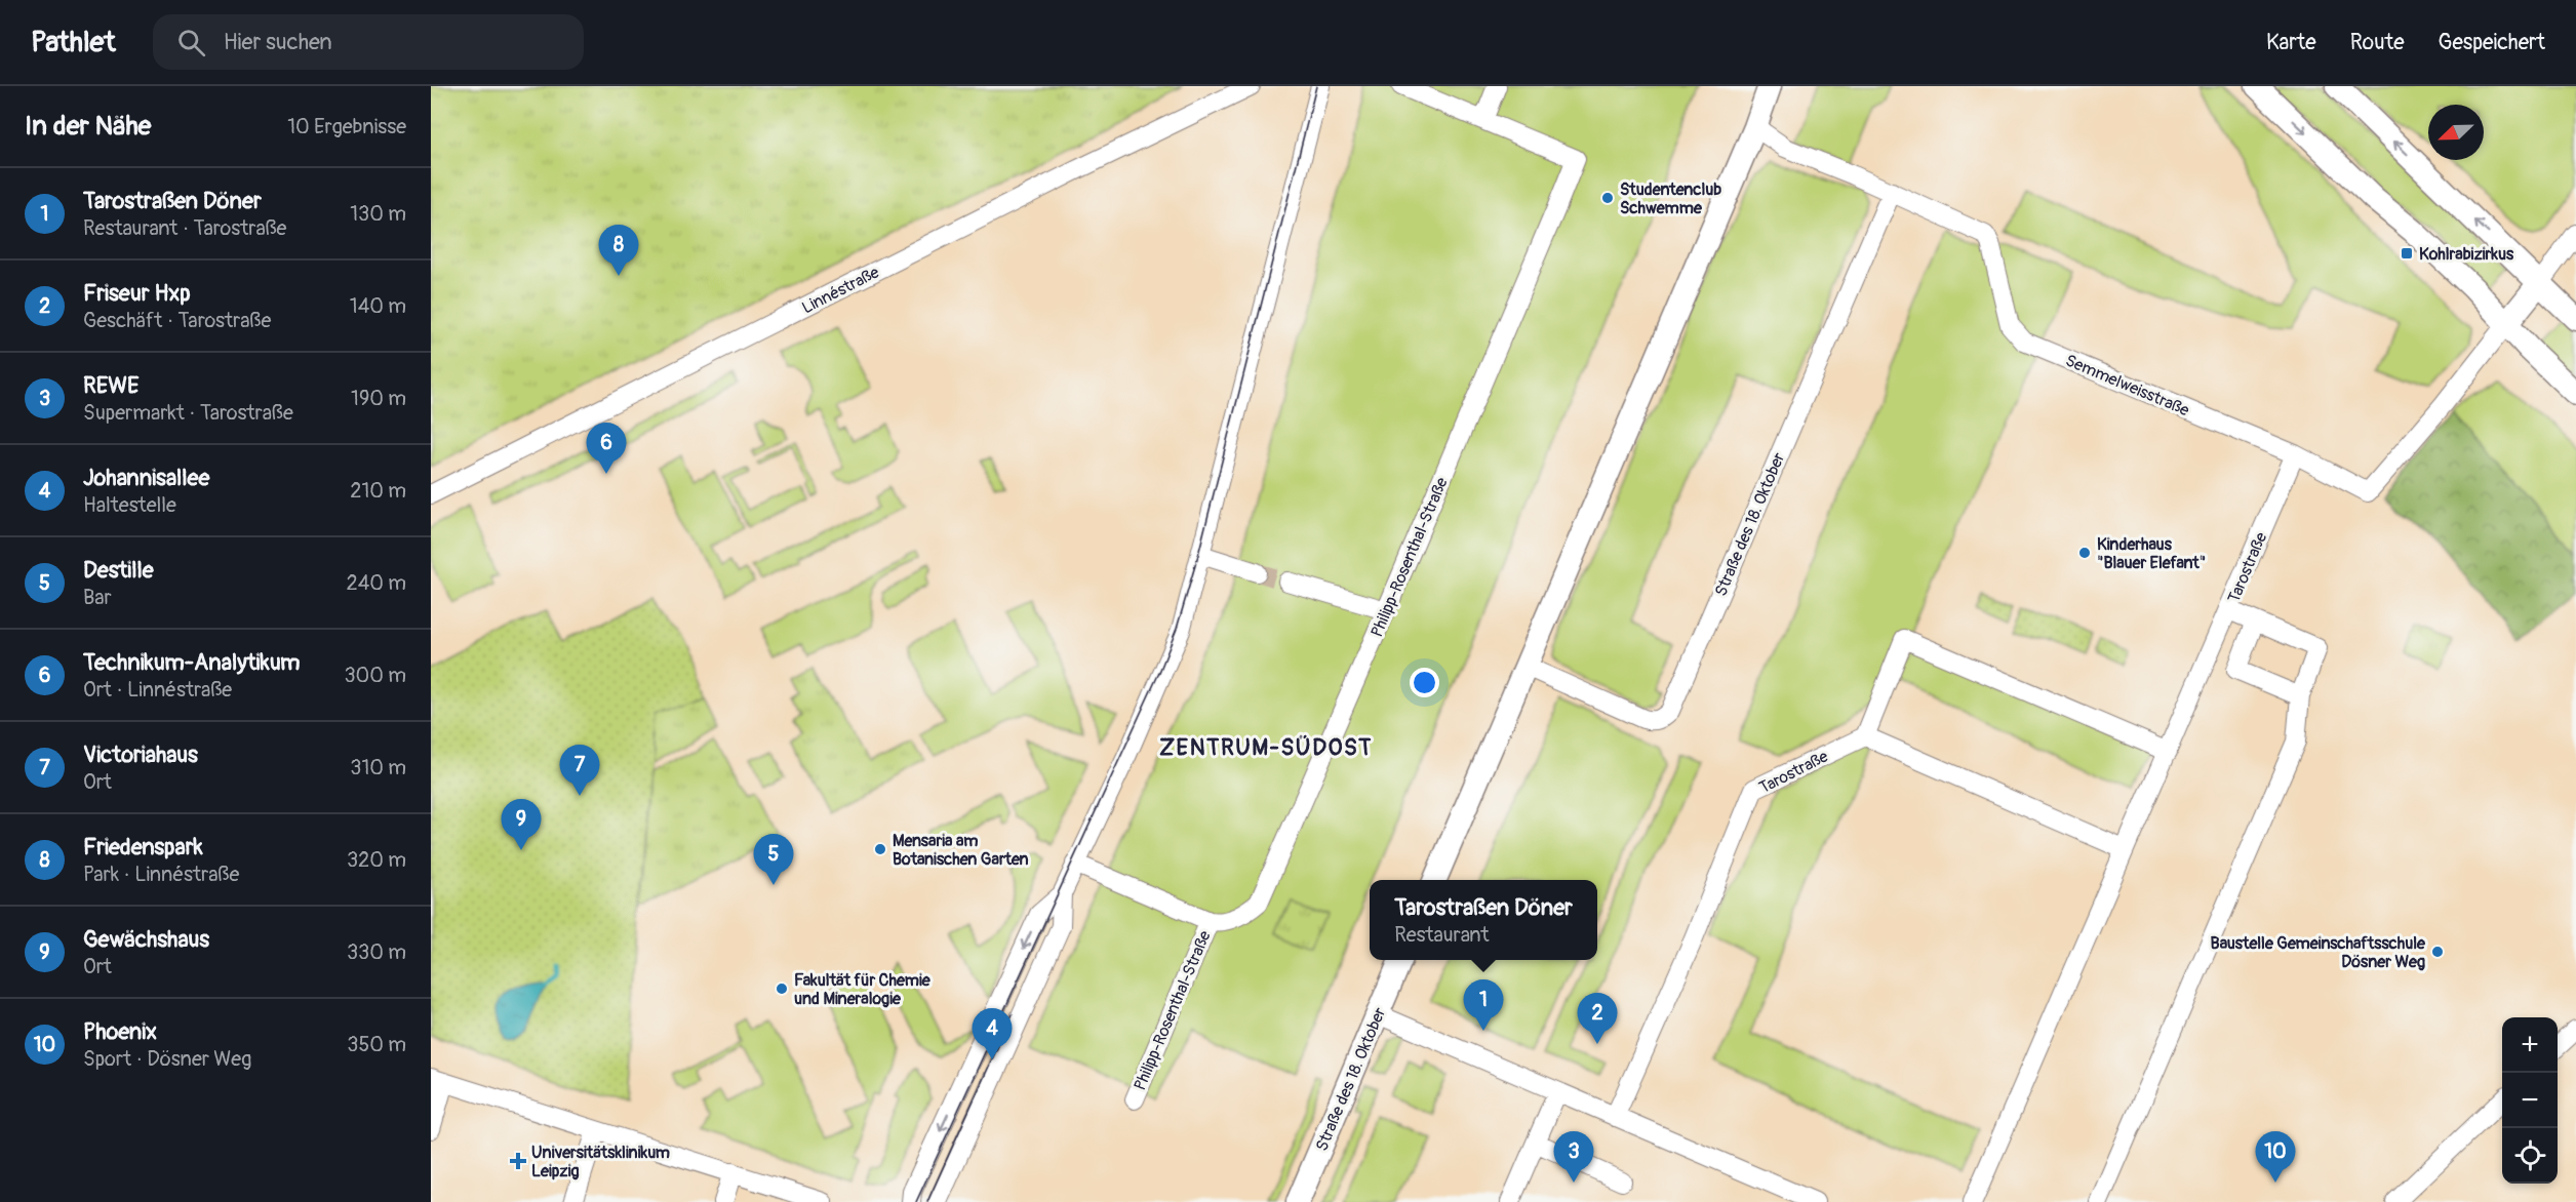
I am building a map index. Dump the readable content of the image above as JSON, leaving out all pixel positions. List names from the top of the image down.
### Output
{
  "streets": {
    "main road": ["Straße des 18. Oktober"],
    "street": [
      "Linnéstraße",
      "Semmelweisstraße",
      "Philipp-Rosenthal-Straße",
      "Tarostraße"
    ]
  },
  "crossings": [
    ["Semmelweisstraße", "Straße des 18. Oktober"],
    ["Semmelweisstraße", "Tarostraße"]
  ],
  "districts": ["ZENTRUM-SÜDOST"],
  "places": {
    "other": [
      "Studentenclub Schwemme",
      "Kinderhaus \"Blauer Elefant\"",
      "Mensaria am Botanischen Garten",
      "Baustelle Gemeinschaftsschule Dösner Weg",
      "Fakultät für Chemie und Mineralogie"
    ],
    "transit": ["Kohlrabizirkus"],
    "health": ["Universitätsklinikum Leipzig"]
  },
  "north": "bottom left",
  "page": {
    "header": "Pathlet",
    "search": "Hier suchen",
    "nav": ["Karte", "Route", "Gespeichert"],
    "heading": ["In der Nähe", "10 Ergebnisse"],
    "list": [
      {
        "mark": "1",
        "name": "Tarostraßen Döner",
        "note": "Restaurant · Tarostraße",
        "value": "130 m"
      },
      {
        "mark": "2",
        "name": "Friseur Hxp",
        "note": "Geschäft · Tarostraße",
        "value": "140 m"
      },
      {
        "mark": "3",
        "name": "REWE",
        "note": "Supermarkt · Tarostraße",
        "value": "190 m"
      },
      {
        "mark": "4",
        "name": "Johannisallee",
        "note": "Haltestelle",
        "value": "210 m"
      },
      {
        "mark": "5",
        "name": "Destille",
        "note": "Bar",
        "value": "240 m"
      },
      {
        "mark": "6",
        "name": "Technikum-Analytikum",
        "note": "Ort · Linnéstraße",
        "value": "300 m"
      },
      {
        "mark": "7",
        "name": "Victoriahaus",
        "note": "Ort",
        "value": "310 m"
      },
      {
        "mark": "8",
        "name": "Friedenspark",
        "note": "Park · Linnéstraße",
        "value": "320 m"
      },
      {
        "mark": "9",
        "name": "Gewächshaus",
        "note": "Ort",
        "value": "330 m"
      },
      {
        "mark": "10",
        "name": "Phoenix",
        "note": "Sport · Dösner Weg",
        "value": "350 m"
      }
    ],
    "pins": [
      "8",
      "6",
      "7",
      "9",
      "5",
      "1",
      "2",
      "4",
      "3",
      "10"
    ],
    "popup": ["Tarostraßen Döner", "Restaurant"],
    "map_buttons": ["+", "−"]
  }
}
